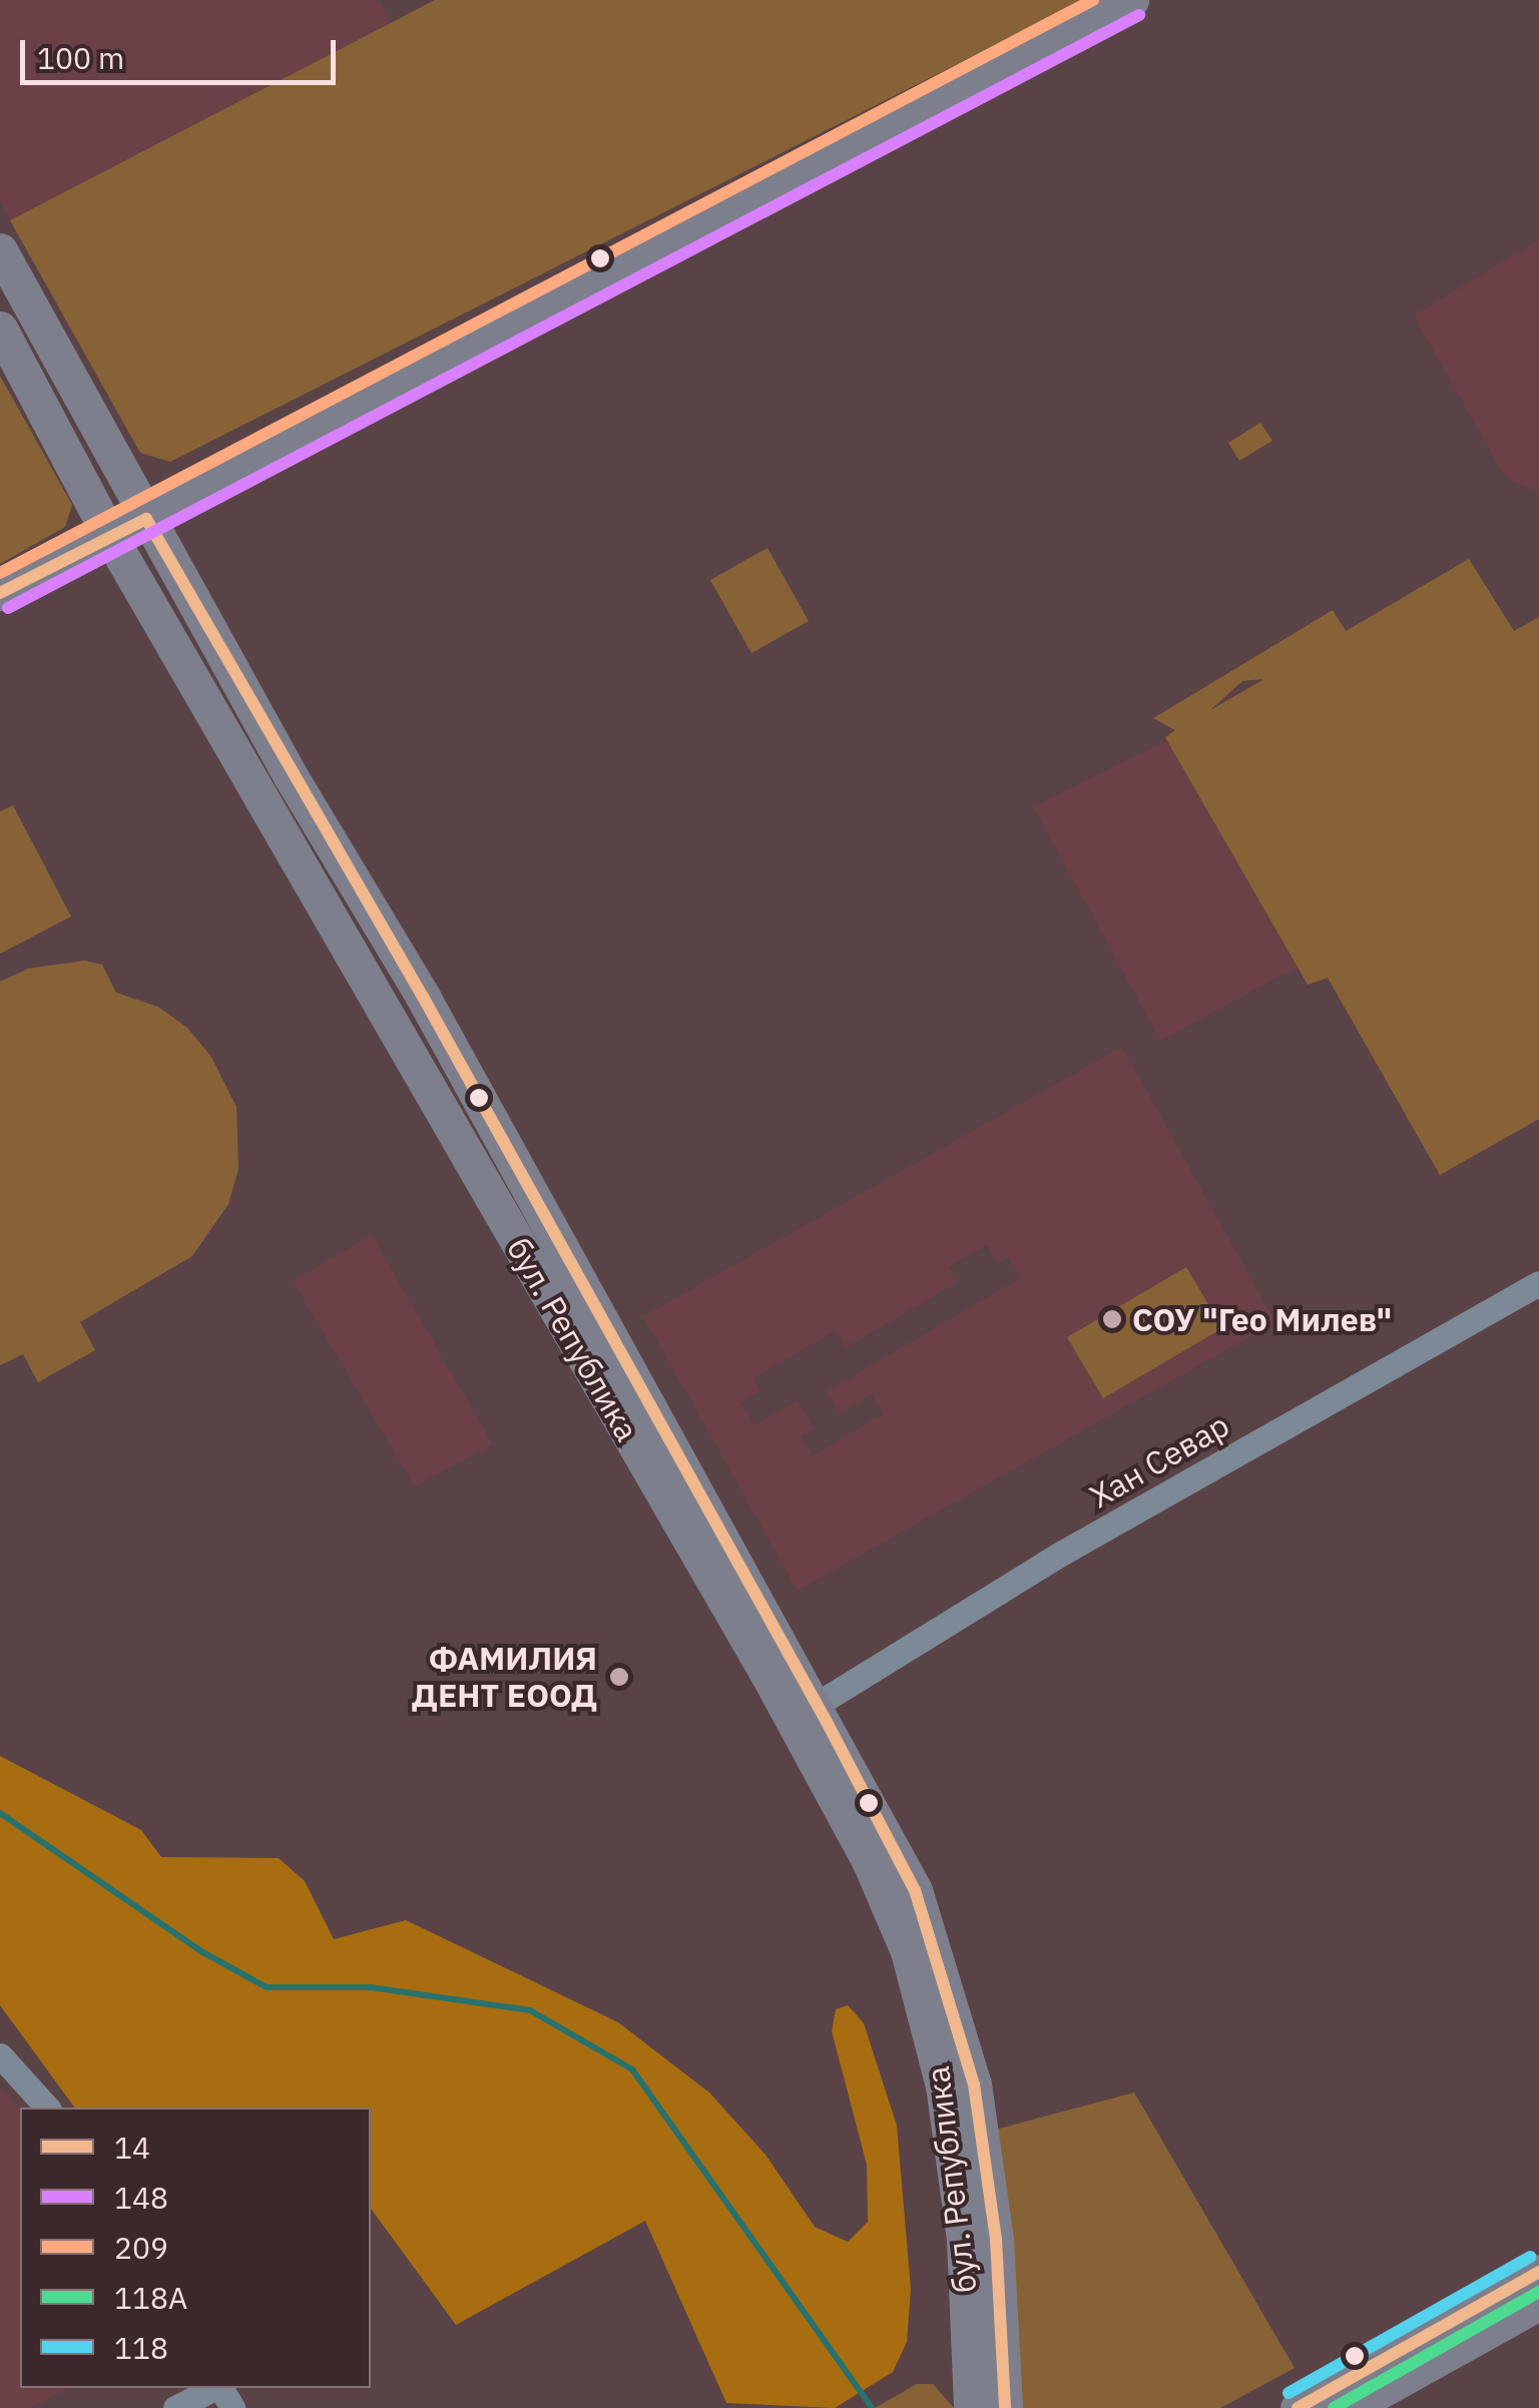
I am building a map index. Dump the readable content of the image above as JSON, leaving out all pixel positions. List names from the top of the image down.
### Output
{
  "streets": {
    "street": ["бул. Република", "Хан Севар"]
  },
  "crossings": [
    ["бул. Република", "Хан Севар"]
  ],
  "places": ["СОУ \"Гео Милев\"", "ФАМИЛИЯ ДЕНТ ЕООД"],
  "lines": [
    "transit line 209",
    "transit line 148",
    "transit line 14",
    "transit line 118",
    "transit line 118А"
  ],
  "legend": [
    "14",
    "148",
    "209",
    "118А",
    "118"
  ],
  "scale_bar": "100 m"
}
